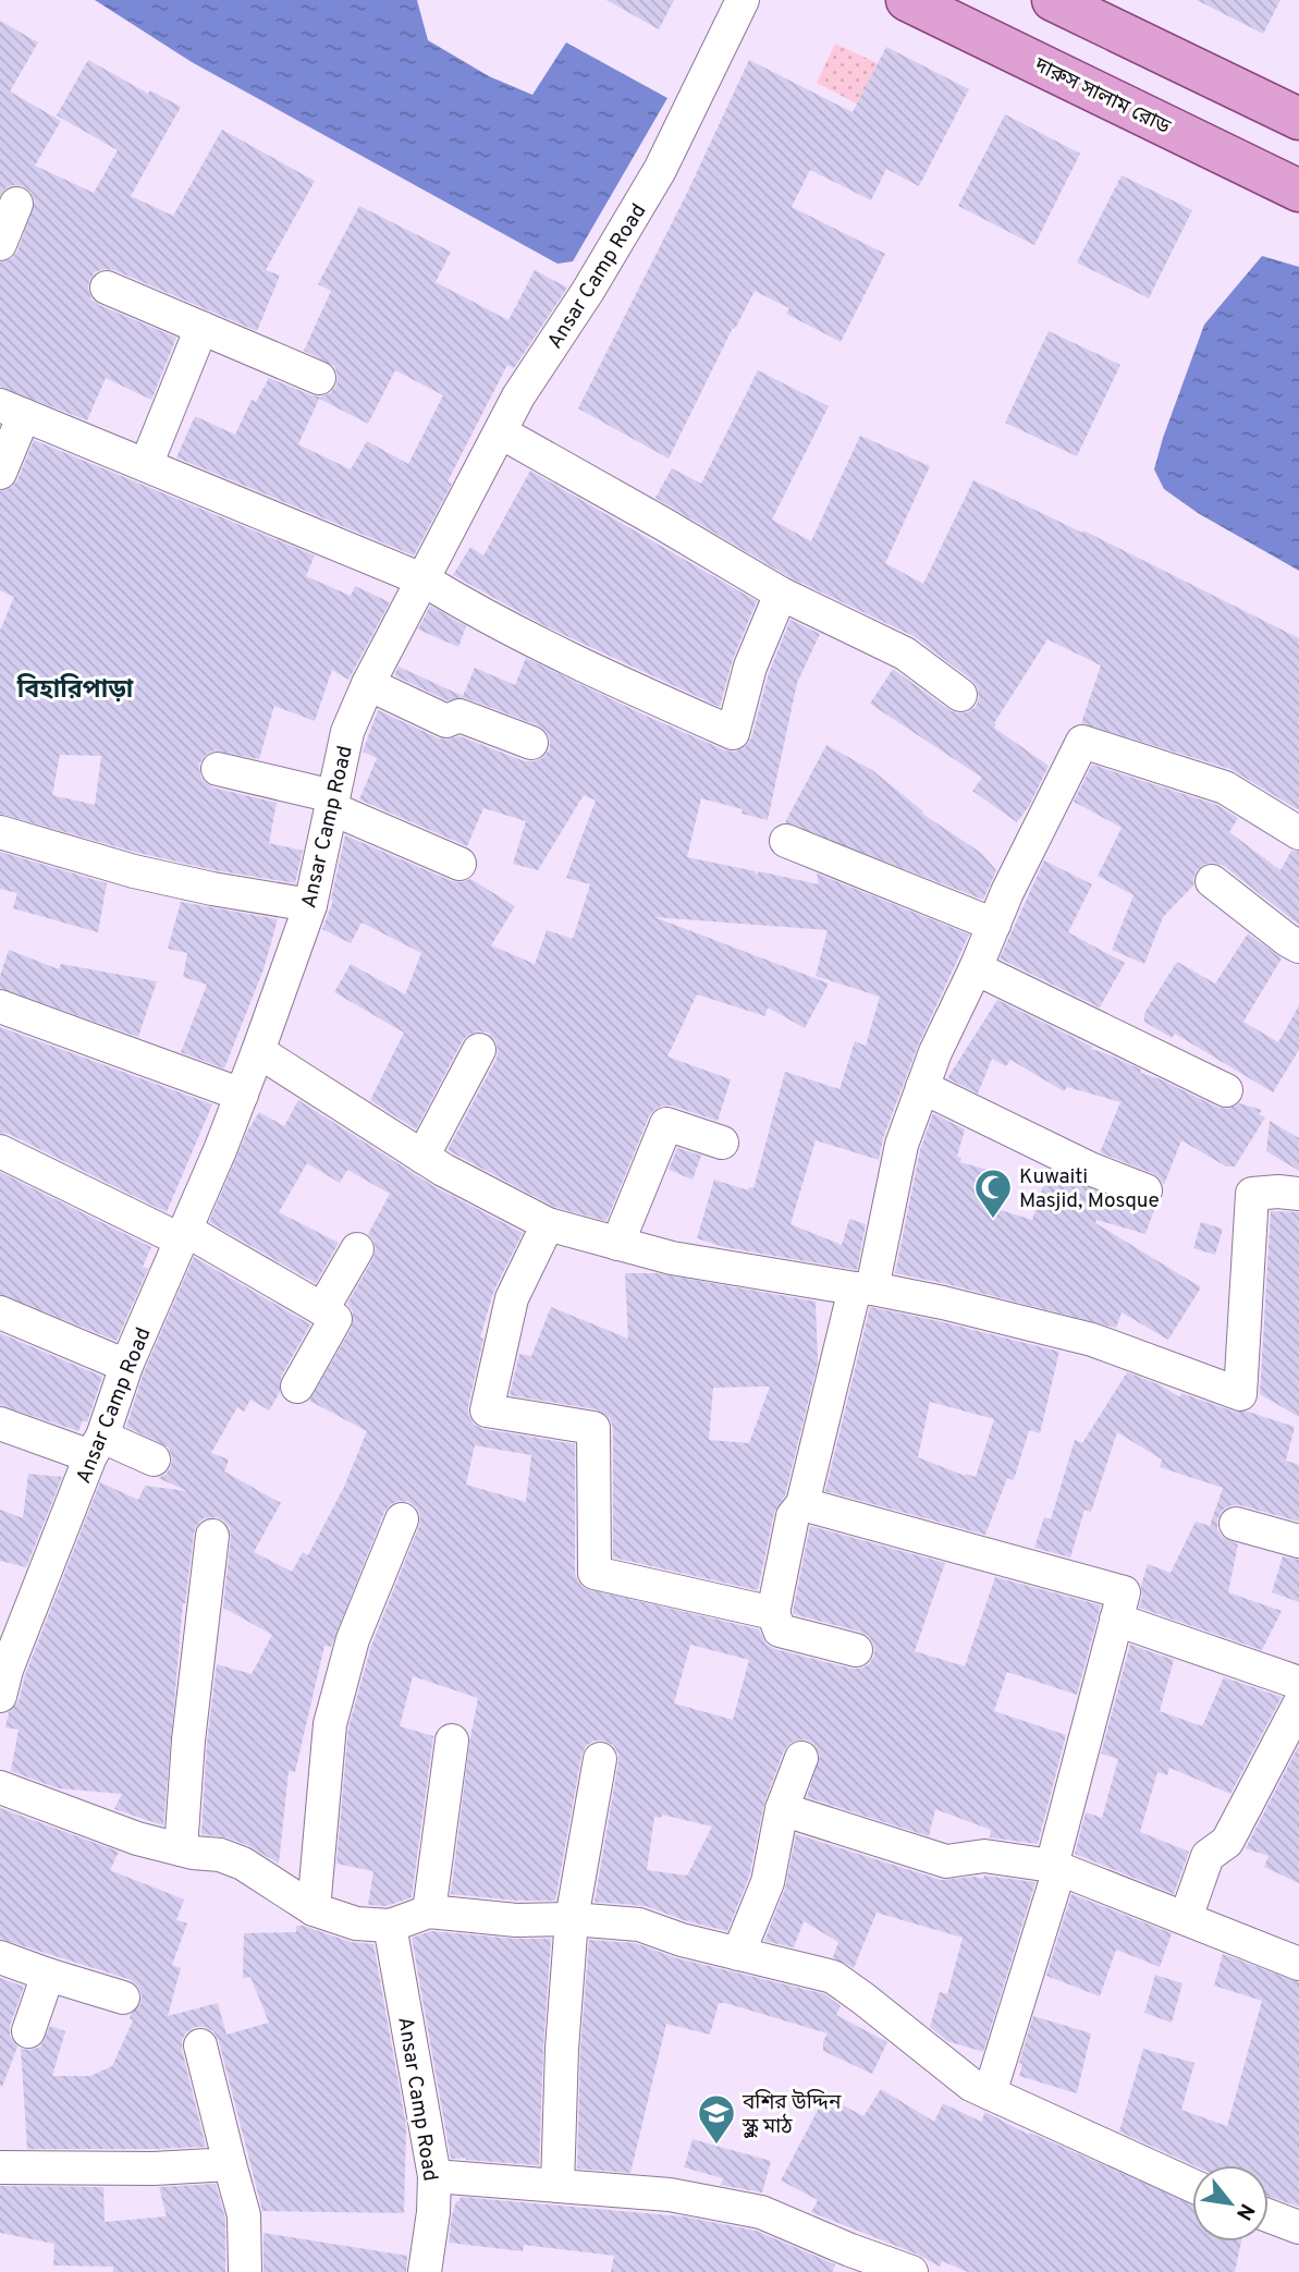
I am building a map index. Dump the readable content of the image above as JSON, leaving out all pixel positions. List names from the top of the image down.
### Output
{
  "streets": {
    "main road": ["দারুস সালাম রোড"],
    "street": ["Ansar Camp Road"]
  },
  "districts": ["বিহারিপাড়া"],
  "places": {
    "mosque": ["Kuwaiti Masjid, Mosque"],
    "school or university": ["বশির উদ্দিন স্কুল মাঠ"]
  },
  "north": "bottom right"
}
